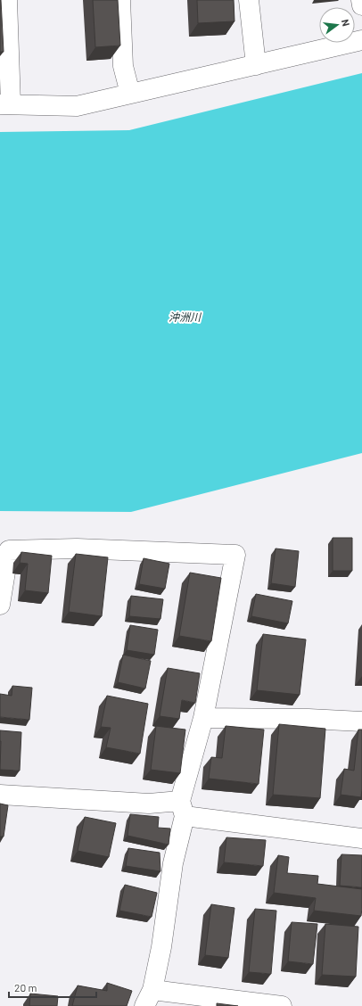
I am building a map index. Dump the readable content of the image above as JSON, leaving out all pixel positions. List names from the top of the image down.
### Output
{
  "water": ["沖洲川"],
  "scale_bar": "20 m",
  "north": "right"
}
